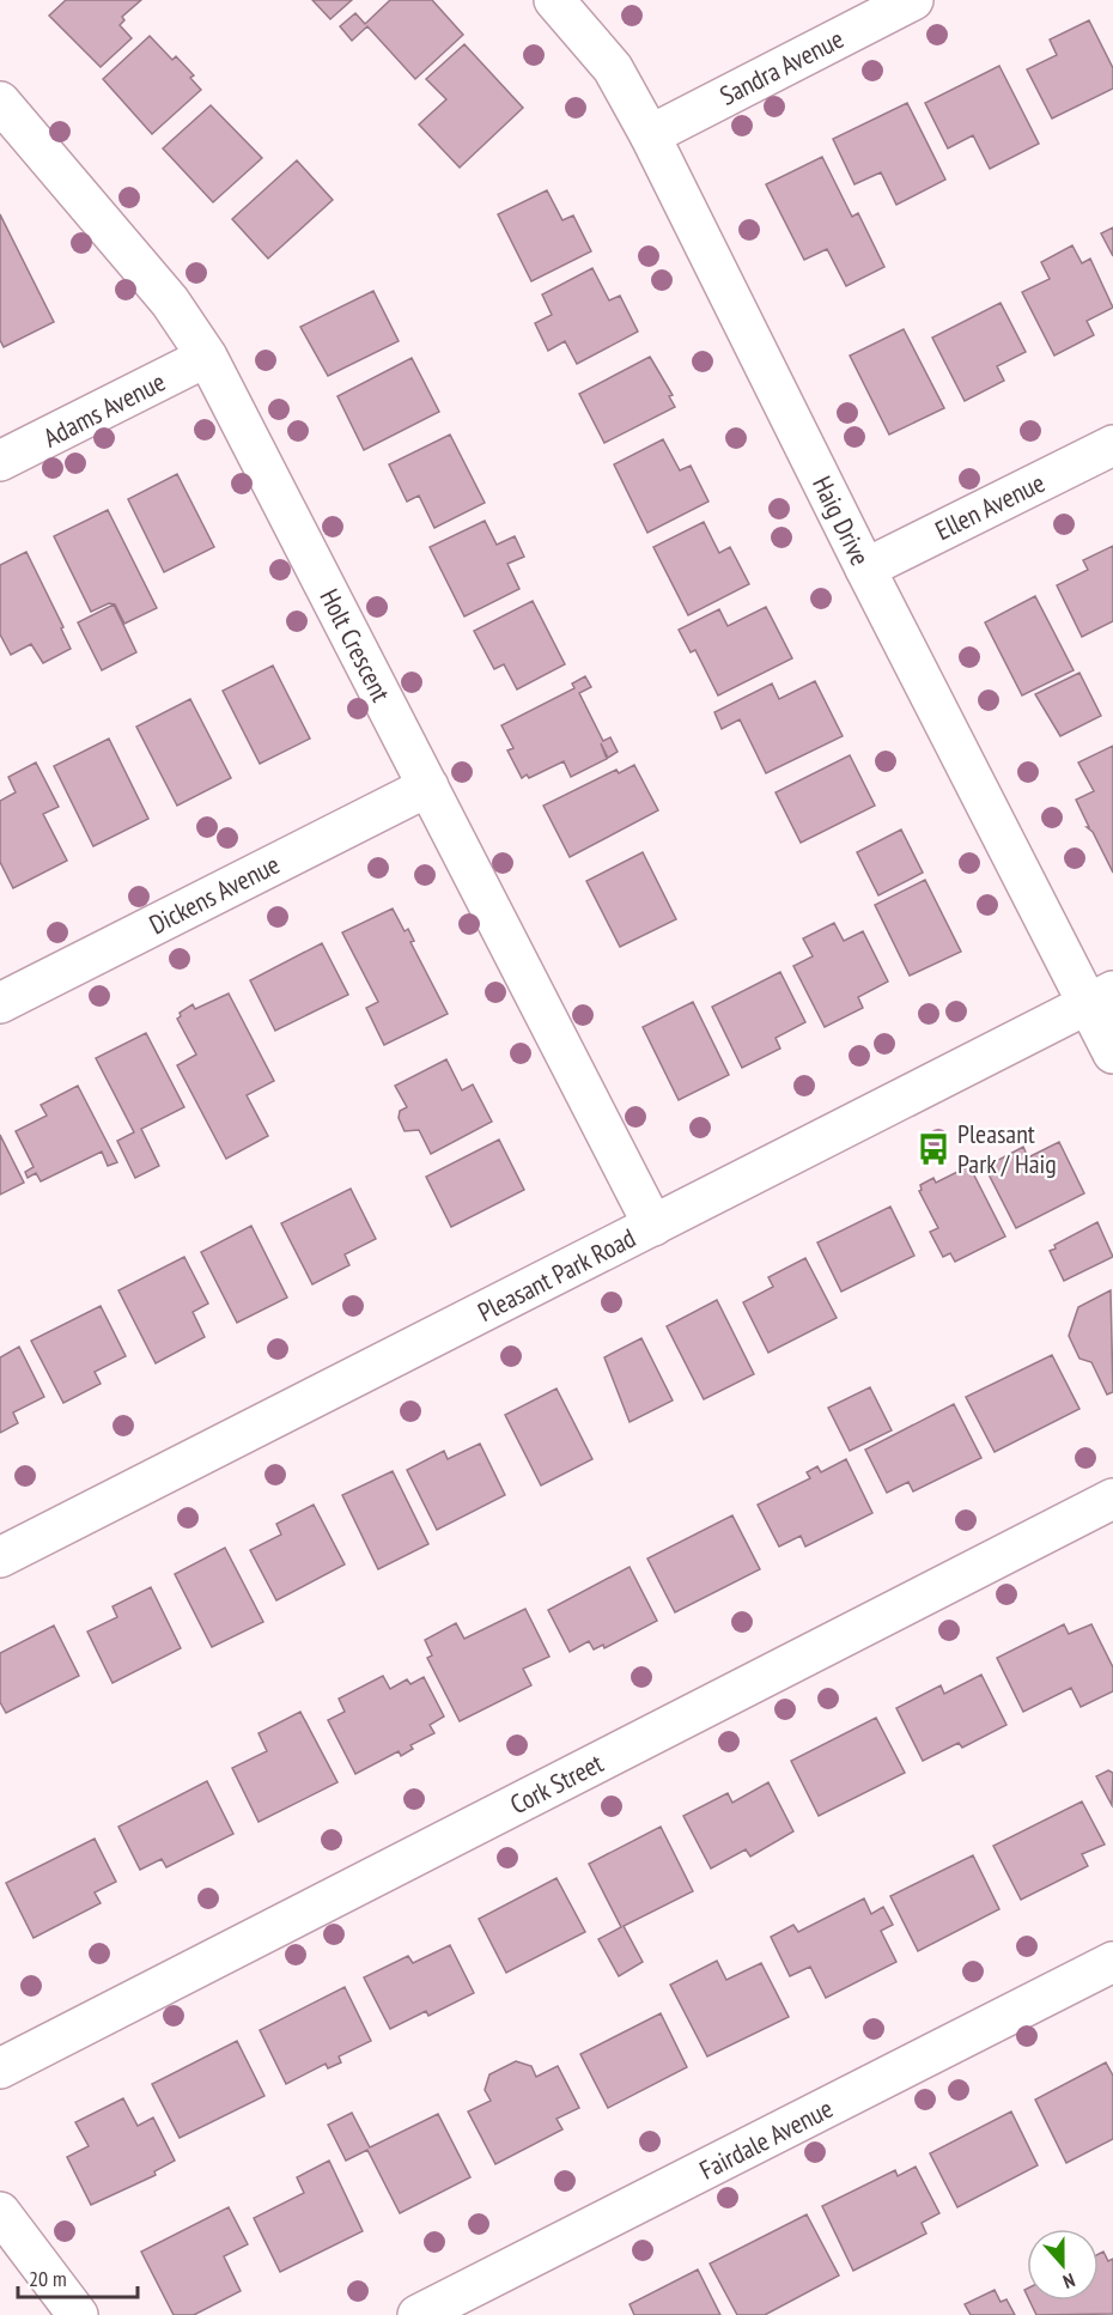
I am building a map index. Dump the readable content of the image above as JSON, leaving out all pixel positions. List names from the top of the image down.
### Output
{
  "streets": {
    "street": [
      "Sandra Avenue",
      "Adams Avenue",
      "Ellen Avenue",
      "Haig Drive",
      "Holt Crescent",
      "Dickens Avenue",
      "Pleasant Park Road",
      "Cork Street",
      "Fairdale Avenue"
    ]
  },
  "crossings": [
    ["Sandra Avenue", "Haig Drive"],
    ["Adams Avenue", "Holt Crescent"],
    ["Ellen Avenue", "Haig Drive"],
    ["Haig Drive", "Pleasant Park Road"],
    ["Holt Crescent", "Dickens Avenue"],
    ["Holt Crescent", "Pleasant Park Road"]
  ],
  "places": {
    "bus stop": ["Pleasant Park / Haig"]
  },
  "scale_bar": "20 m",
  "north": "bottom"
}
